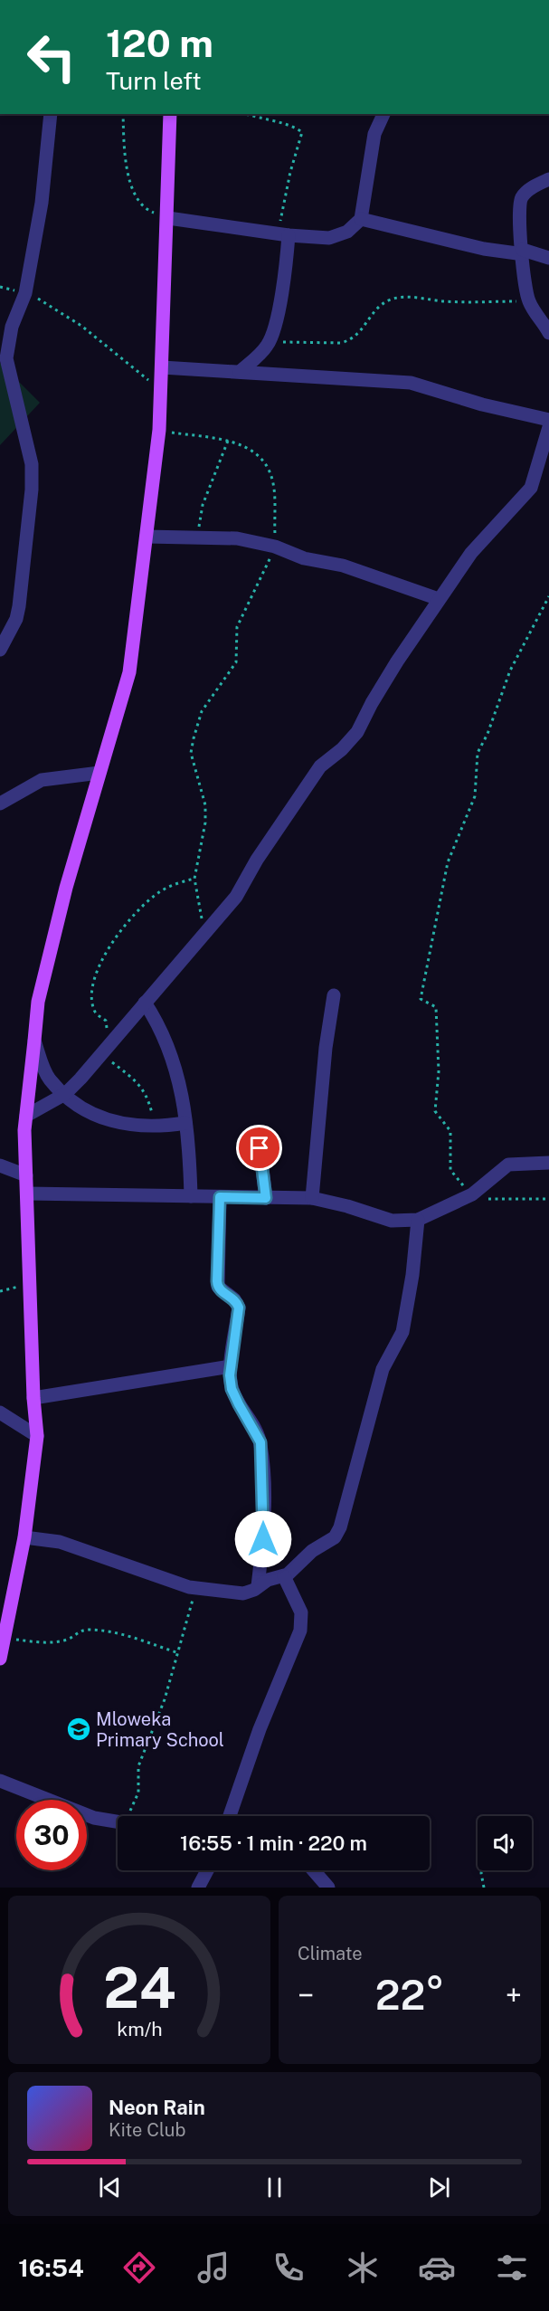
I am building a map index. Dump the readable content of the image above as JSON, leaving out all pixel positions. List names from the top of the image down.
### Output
{
  "places": {
    "school or university": ["Mloweka Primary School"]
  },
  "page": {
    "turn": ["120 m", "Turn left"],
    "limit": "30",
    "trip": "16:55 · 1 min · 220 m",
    "tile": "Climate",
    "heat": ["−", "22°", "+"],
    "song": ["Neon Rain", "Kite Club"],
    "tabs": "16:54",
    "gauge": ["24", "km/h"]
  }
}
